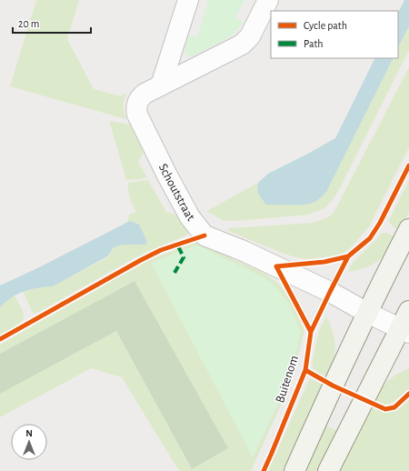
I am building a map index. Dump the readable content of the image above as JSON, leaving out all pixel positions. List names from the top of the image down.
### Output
{
  "streets": {
    "street": ["Schoutstraat"],
    "cycle path": ["Buitenom"]
  },
  "legend": ["Cycle path", "Path"],
  "scale_bar": "20 m",
  "north": "top"
}
